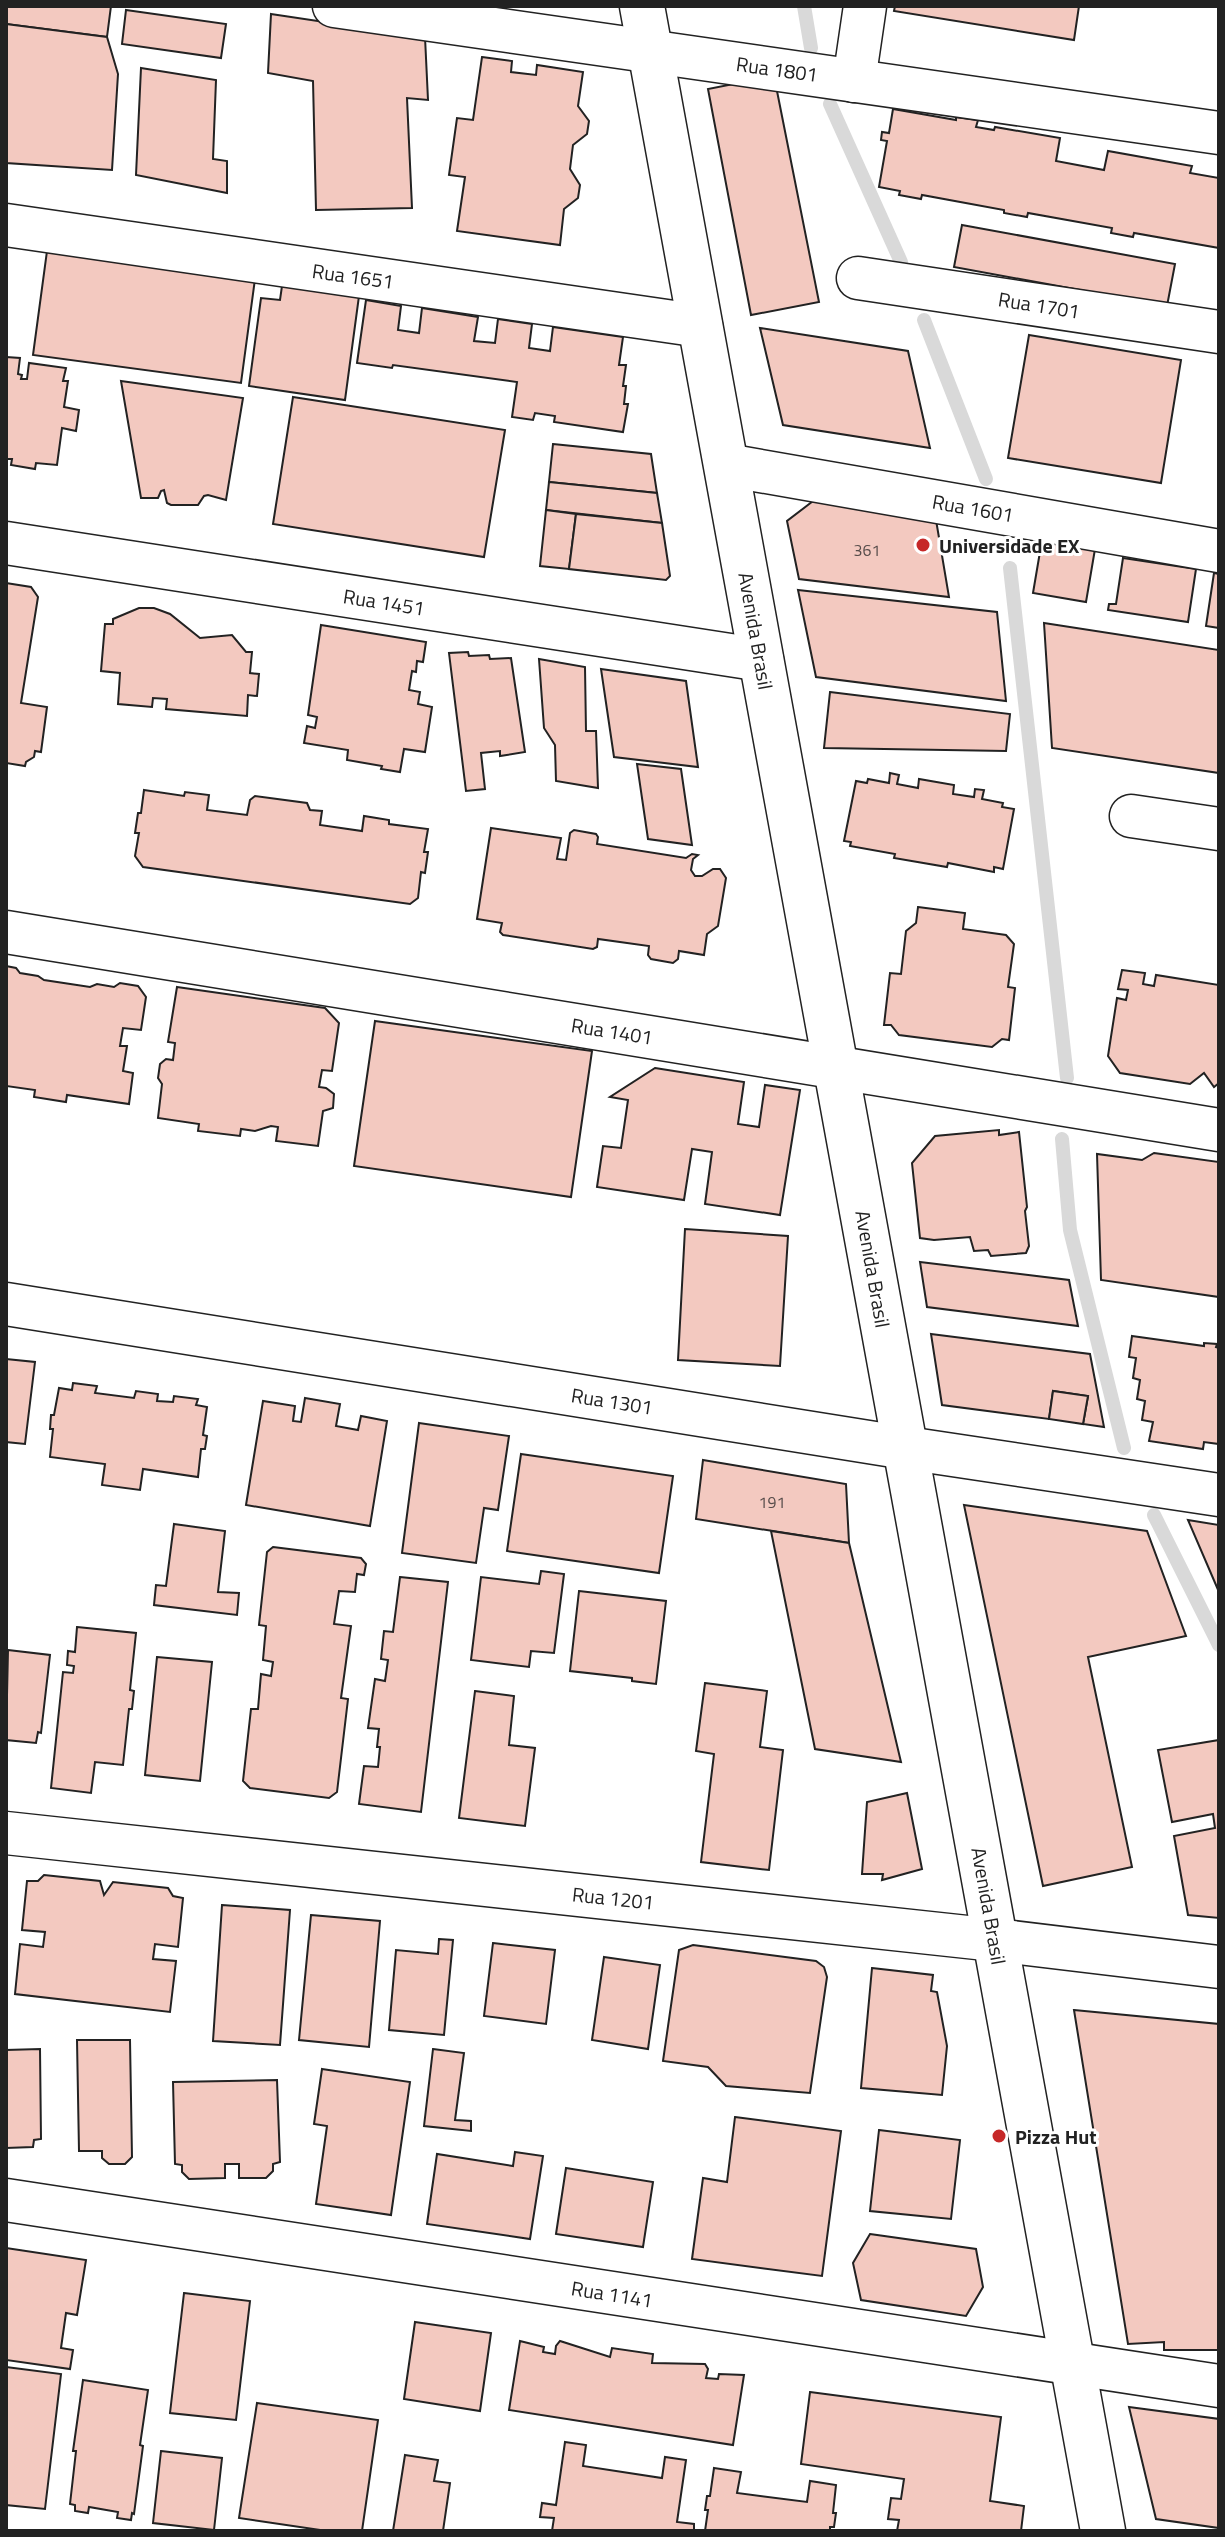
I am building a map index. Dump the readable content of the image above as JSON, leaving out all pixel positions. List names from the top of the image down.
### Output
{
  "streets": {
    "main road": ["Avenida Brasil"],
    "street": [
      "Rua 1801",
      "Rua 1651",
      "Rua 1701",
      "Rua 1601",
      "Rua 1451",
      "Rua 1401",
      "Rua 1301",
      "Rua 1201",
      "Rua 1141"
    ]
  },
  "crossings": [
    ["Rua 1801", "Avenida Brasil"],
    ["Rua 1651", "Avenida Brasil"],
    ["Rua 1601", "Avenida Brasil"],
    ["Rua 1451", "Avenida Brasil"],
    ["Avenida Brasil", "Rua 1401"],
    ["Avenida Brasil", "Rua 1301"],
    ["Avenida Brasil", "Rua 1201"],
    ["Avenida Brasil", "Rua 1141"]
  ],
  "places": ["Universidade EX", "Pizza Hut"],
  "house_numbers": ["361", "191"]
}
